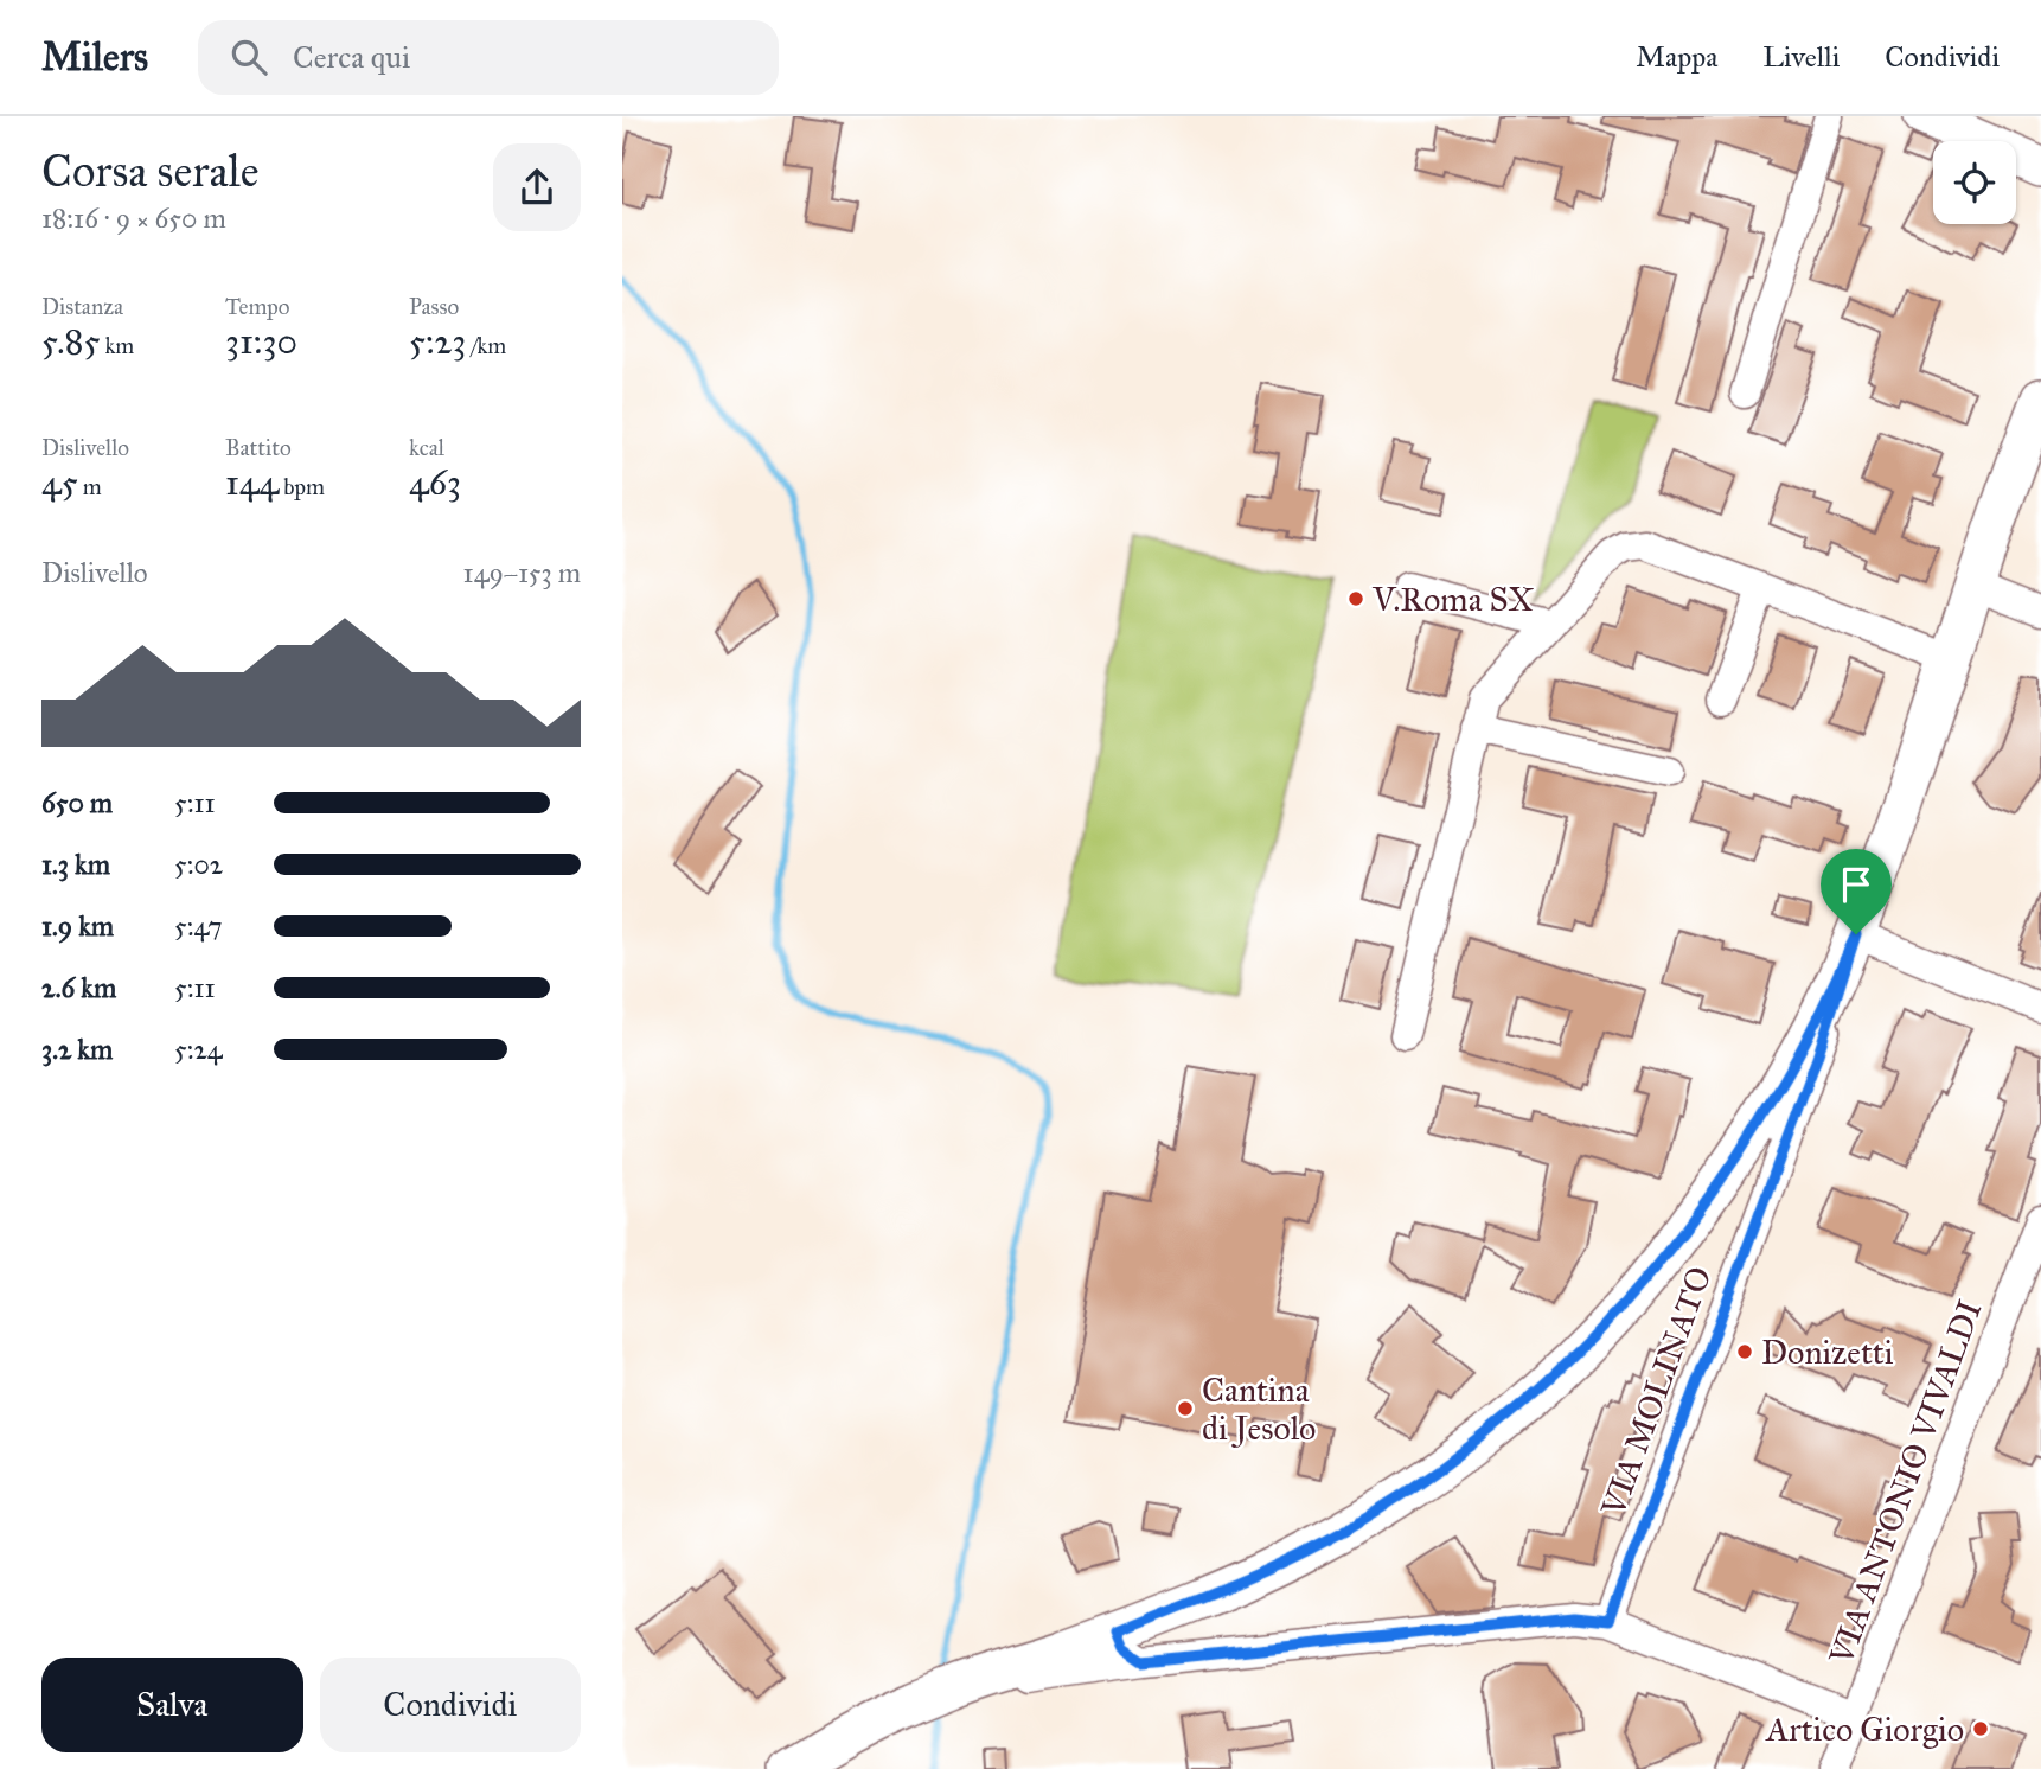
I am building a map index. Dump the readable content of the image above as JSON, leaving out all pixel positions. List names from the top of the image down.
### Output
{
  "streets": {
    "street": ["VIA MOLINATO", "VIA ANTONIO VIVALDI"]
  },
  "places": [
    "V.Roma SX",
    "Donizetti",
    "Cantina di Jesolo",
    "Artico Giorgio"
  ],
  "page": {
    "header": "Milers",
    "search": "Cerca qui",
    "nav": ["Mappa", "Livelli", "Condividi"],
    "heading": ["Corsa serale", "18:16 · 9 × 650 m"],
    "stats": [
      ["Distanza", "5.85 km"],
      ["Tempo", "31:30"],
      ["Passo", "5:23 /km"],
      ["Dislivello", "45 m"],
      ["Battito", "144 bpm"],
      ["kcal", "463"]
    ],
    "chart": ["Dislivello", "149–153 m"],
    "list": [
      {
        "name": "650 m",
        "note": "5:11"
      },
      {
        "name": "1.3 km",
        "note": "5:02"
      },
      {
        "name": "1.9 km",
        "note": "5:47"
      },
      {
        "name": "2.6 km",
        "note": "5:11"
      },
      {
        "name": "3.2 km",
        "note": "5:24"
      }
    ],
    "buttons": ["Salva", "Condividi"]
  }
}
